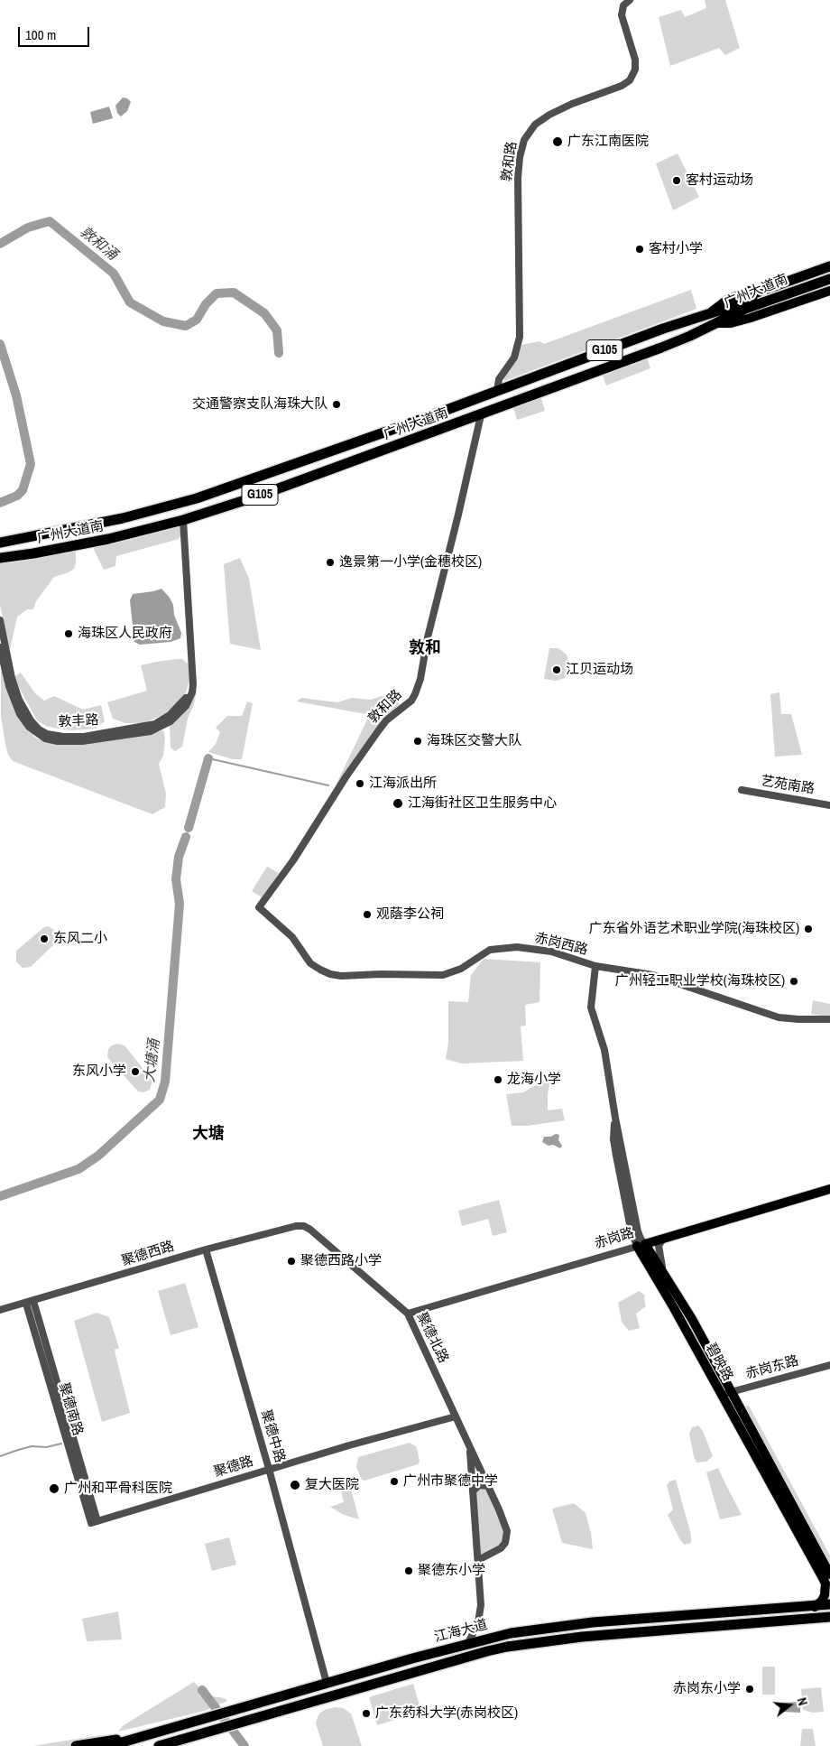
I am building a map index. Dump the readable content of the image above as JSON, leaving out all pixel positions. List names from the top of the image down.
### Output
{
  "streets": {
    "highway": ["广州大道南", "G105", "江海大道"],
    "main road": ["赤岗路", "碧映路"],
    "street": [
      "敦和路",
      "敦丰路",
      "艺苑南路",
      "赤岗西路",
      "聚德西路",
      "聚德北路",
      "赤岗东路",
      "聚德南路",
      "聚德中路",
      "聚德路"
    ]
  },
  "crossings": [
    ["敦和路", "广州大道南"],
    ["敦和路", "赤岗西路"],
    ["广州大道南", "敦丰路"],
    ["赤岗西路", "碧映路"],
    ["赤岗路", "聚德北路"],
    ["赤岗路", "碧映路"],
    ["聚德西路", "聚德北路"],
    ["聚德西路", "聚德南路"],
    ["聚德西路", "聚德中路"],
    ["聚德北路", "聚德路"],
    ["聚德北路", "江海大道"],
    ["碧映路", "赤岗东路"],
    ["碧映路", "江海大道"],
    ["聚德南路", "聚德路"],
    ["聚德中路", "聚德路"],
    ["聚德中路", "江海大道"]
  ],
  "districts": ["敦和", "大塘"],
  "water": ["敦和涌", "大塘涌"],
  "places": [
    "广东江南医院",
    "客村运动场",
    "客村小学",
    "交通警察支队海珠大队",
    "逸景第一小学(金穗校区)",
    "海珠区人民政府",
    "江贝运动场",
    "海珠区交警大队",
    "江海派出所",
    "江海街社区卫生服务中心",
    "观蔭李公祠",
    "广东省外语艺术职业学院(海珠校区)",
    "东风二小",
    "广州轻工职业学校(海珠校区)",
    "东风小学",
    "龙海小学",
    "聚德西路小学",
    "广州市聚德中学",
    "复大医院",
    "广州和平骨科医院",
    "聚德东小学",
    "赤岗东小学",
    "广东药科大学(赤岗校区)"
  ],
  "scale_bar": "100 m",
  "north": "right"
}
